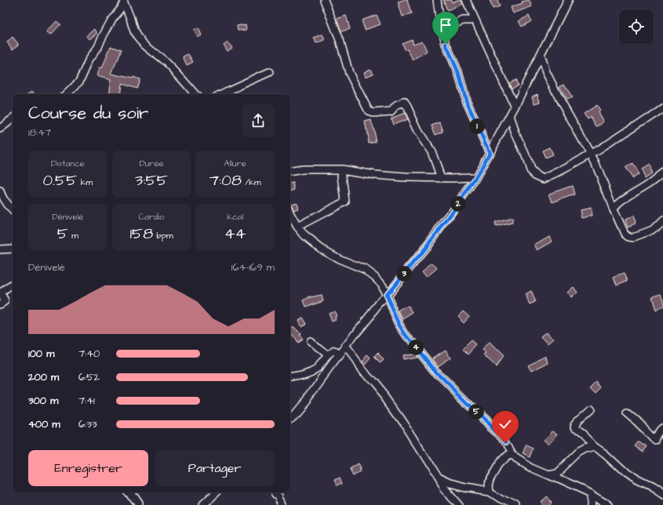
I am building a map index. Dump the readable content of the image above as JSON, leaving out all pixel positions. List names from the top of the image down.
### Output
{
  "page": {
    "heading": ["Course du soir", "18:47"],
    "pins": [
      "1",
      "2",
      "3",
      "4",
      "5"
    ],
    "stats": [
      ["Distance", "0.55 km"],
      ["Durée", "3:55"],
      ["Allure", "7:08 /km"],
      ["Dénivelé", "5 m"],
      ["Cardio", "158 bpm"],
      ["kcal", "44"]
    ],
    "chart": ["Dénivelé", "164–169 m"],
    "list": [
      {
        "name": "100 m",
        "note": "7:40"
      },
      {
        "name": "200 m",
        "note": "6:52"
      },
      {
        "name": "300 m",
        "note": "7:41"
      },
      {
        "name": "400 m",
        "note": "6:33"
      }
    ],
    "buttons": ["Enregistrer", "Partager"]
  }
}
